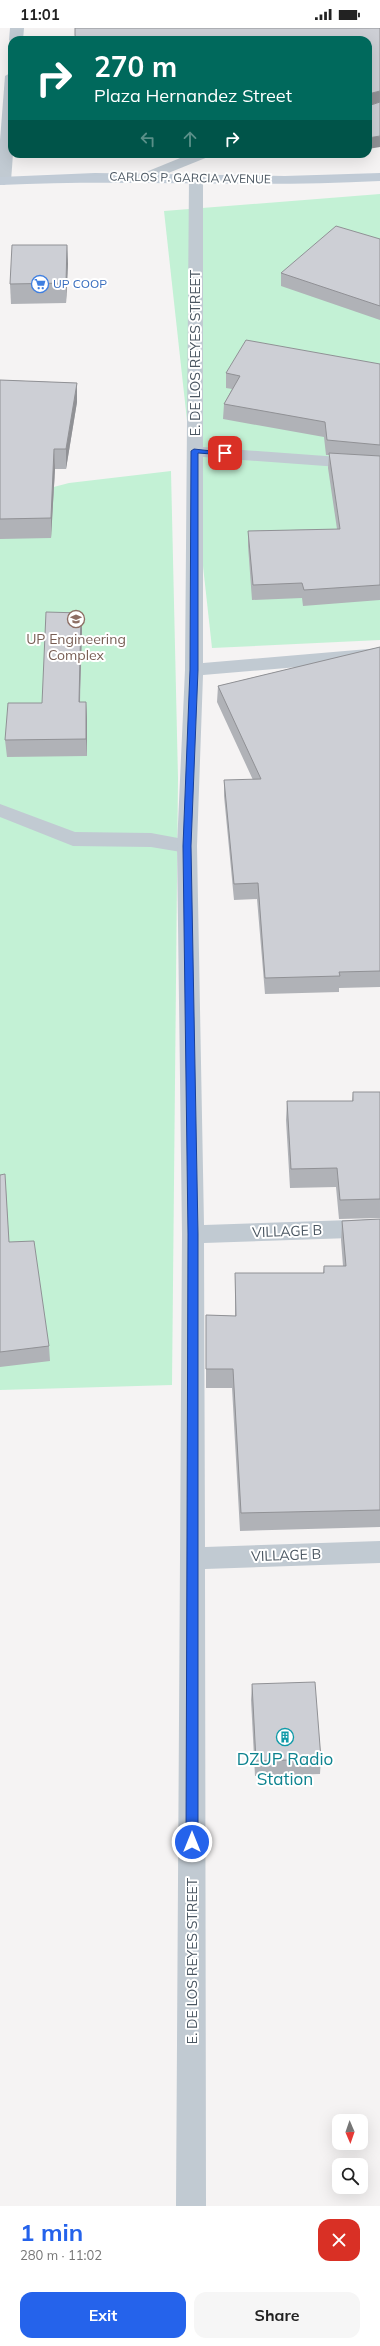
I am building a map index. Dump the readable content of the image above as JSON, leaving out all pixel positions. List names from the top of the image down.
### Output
{
  "streets": {
    "main road": ["CARLOS P. GARCIA AVENUE"],
    "street": ["E. DE LOS REYES STREET", "VILLAGE B"]
  },
  "crossings": [
    ["CARLOS P. GARCIA AVENUE", "E. DE LOS REYES STREET"],
    ["E. DE LOS REYES STREET", "VILLAGE B"]
  ],
  "places": {
    "supermarket": ["UP COOP"],
    "school or university": ["UP Engineering Complex"],
    "building": ["DZUP Radio Station"]
  },
  "north": "bottom",
  "page": {
    "status": "11:01",
    "turn": ["270 m", "Plaza Hernandez Street"],
    "heading": ["1 min", "280 m · 11:02"],
    "buttons": ["Exit", "Share"]
  }
}
